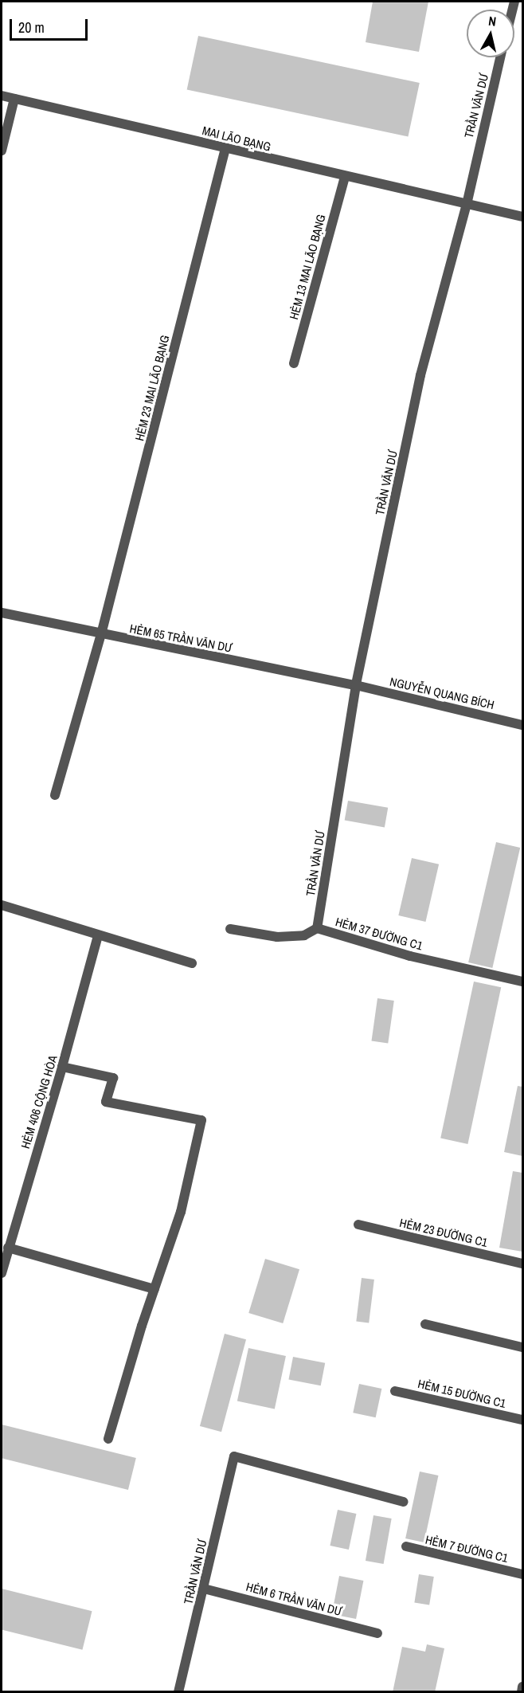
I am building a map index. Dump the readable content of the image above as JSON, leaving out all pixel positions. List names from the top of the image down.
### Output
{
  "streets": {
    "street": [
      "TRẦN VĂN DƯ",
      "MAI LÃO BẠNG",
      "HẺM 13 MAI LÃO BẠNG",
      "HẺM 23 MAI LÃO BẠNG",
      "HẺM 65 TRẦN VĂN DƯ",
      "NGUYỄN QUANG BÍCH",
      "HẺM 37 ĐƯỜNG C1",
      "HẺM 406 CỘNG HÒA",
      "HẺM 23 ĐƯỜNG C1",
      "HẺM 15 ĐƯỜNG C1",
      "HẺM 7 ĐƯỜNG C1",
      "HẺM 6 TRẦN VĂN DƯ"
    ]
  },
  "crossings": [
    ["TRẦN VĂN DƯ", "MAI LÃO BẠNG"],
    ["TRẦN VĂN DƯ", "HẺM 65 TRẦN VĂN DƯ"],
    ["TRẦN VĂN DƯ", "NGUYỄN QUANG BÍCH"],
    ["TRẦN VĂN DƯ", "HẺM 37 ĐƯỜNG C1"],
    ["TRẦN VĂN DƯ", "HẺM 6 TRẦN VĂN DƯ"],
    ["MAI LÃO BẠNG", "HẺM 13 MAI LÃO BẠNG"],
    ["MAI LÃO BẠNG", "HẺM 23 MAI LÃO BẠNG"],
    ["HẺM 23 MAI LÃO BẠNG", "HẺM 65 TRẦN VĂN DƯ"],
    ["HẺM 65 TRẦN VĂN DƯ", "NGUYỄN QUANG BÍCH"]
  ],
  "scale_bar": "20 m",
  "north": "top"
}
